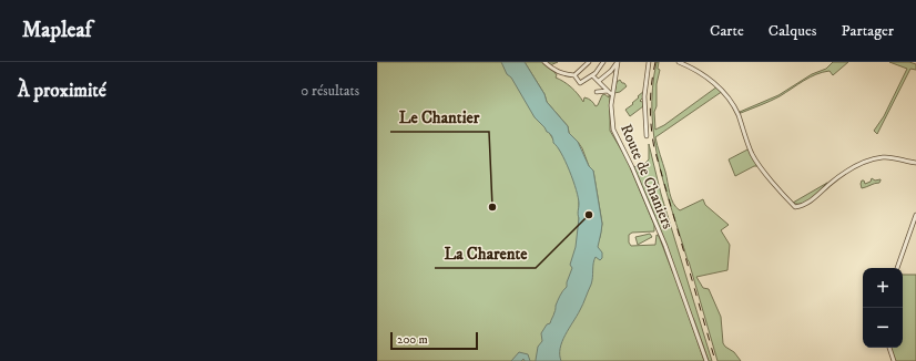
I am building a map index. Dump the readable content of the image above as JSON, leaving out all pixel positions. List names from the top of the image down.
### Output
{
  "streets": {
    "street": ["Route de Chaniers"]
  },
  "places": ["Le Chantier", "La Charente"],
  "scale_bar": "200 m",
  "page": {
    "header": "Mapleaf",
    "nav": ["Carte", "Calques", "Partager"],
    "heading": ["À proximité", "0 résultats"],
    "map_buttons": ["+", "−"],
    "scale": "200 m"
  }
}
